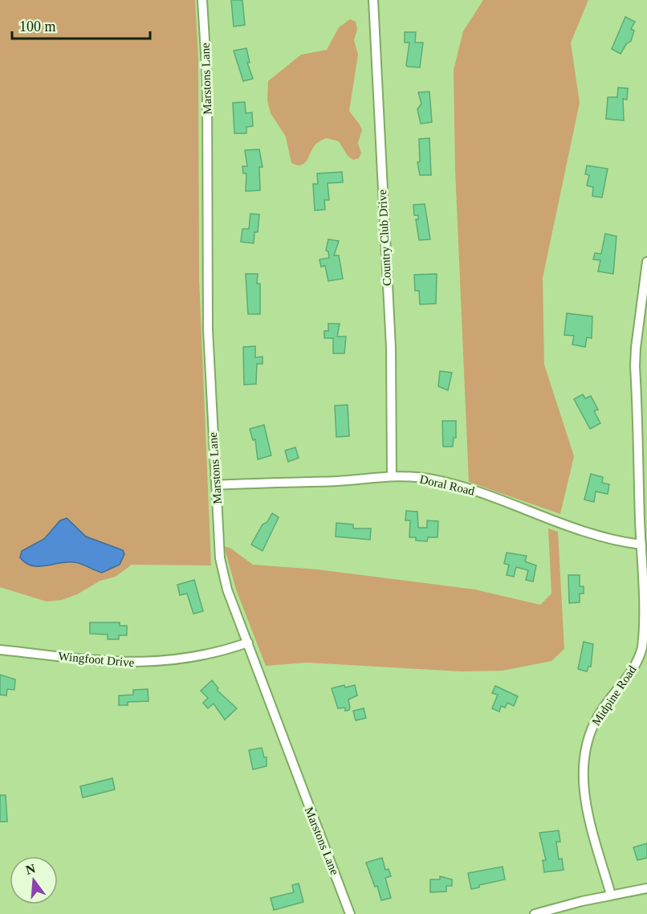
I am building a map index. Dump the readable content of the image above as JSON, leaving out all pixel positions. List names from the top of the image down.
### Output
{
  "streets": {
    "street": [
      "Marstons Lane",
      "Country Club Drive",
      "Doral Road",
      "Wingfoot Drive",
      "Midpine Road"
    ]
  },
  "crossings": [
    ["Marstons Lane", "Doral Road"],
    ["Marstons Lane", "Wingfoot Drive"],
    ["Country Club Drive", "Doral Road"],
    ["Doral Road", "Midpine Road"]
  ],
  "scale_bar": "100 m",
  "north": "top"
}
